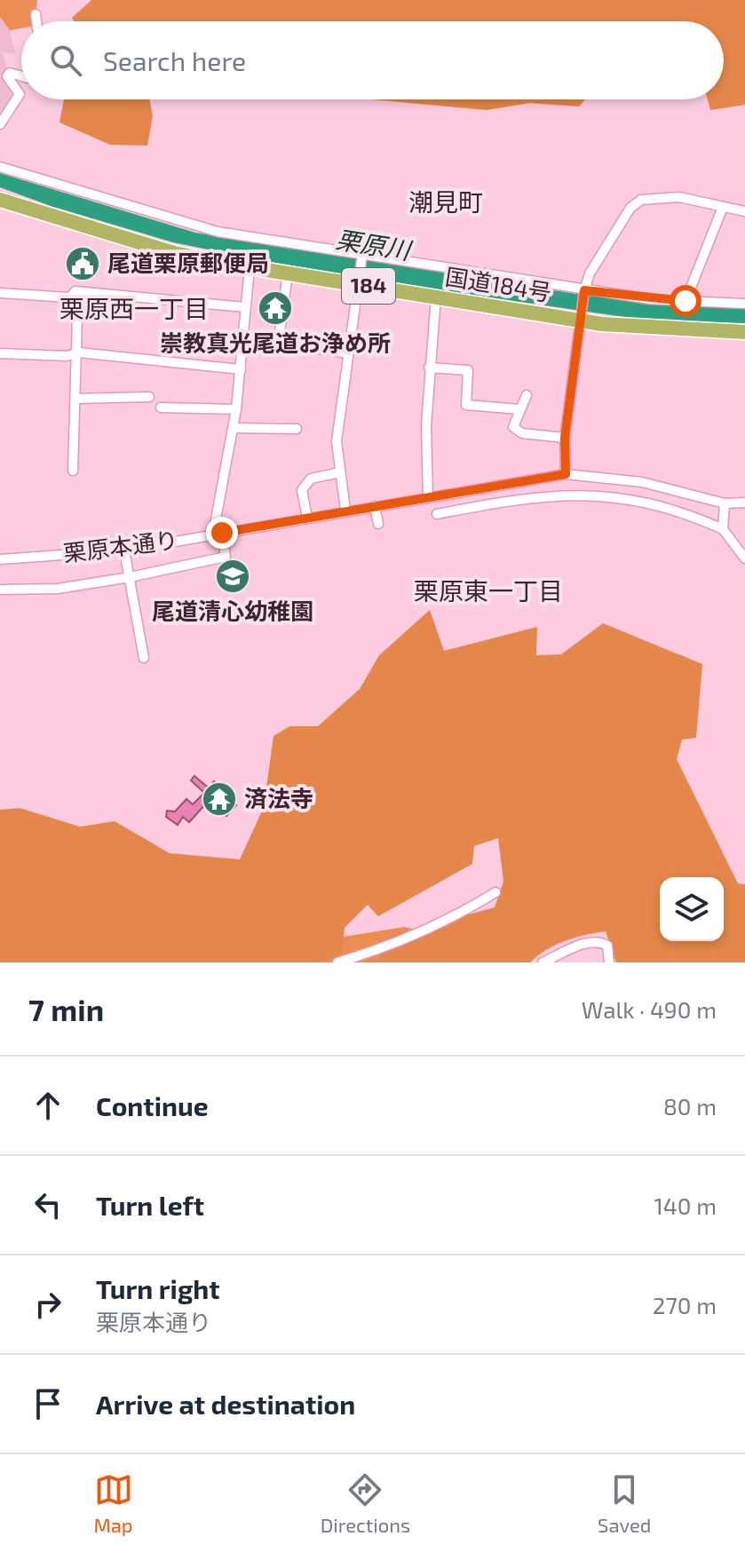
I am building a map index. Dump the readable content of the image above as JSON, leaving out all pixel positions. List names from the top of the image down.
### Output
{
  "streets": {
    "highway": ["国道184号", "184"],
    "street": ["栗原本通り"]
  },
  "districts": ["潮見町", "栗原西一丁目", "栗原東一丁目"],
  "water": ["栗原川"],
  "places": {
    "public building": ["尾道栗原郵便局"],
    "temple": ["崇教真光尾道お浄め所", "済法寺"],
    "school or university": ["尾道清心幼稚園"]
  },
  "page": {
    "search": "Search here",
    "heading": ["7 min", "Walk · 490 m"],
    "list": [
      ["Continue", "80 m"],
      ["Turn left", "140 m"],
      ["Turn right", "栗原本通り", "270 m"],
      "Arrive at destination"
    ],
    "nav": ["Map", "Directions", "Saved"]
  }
}
